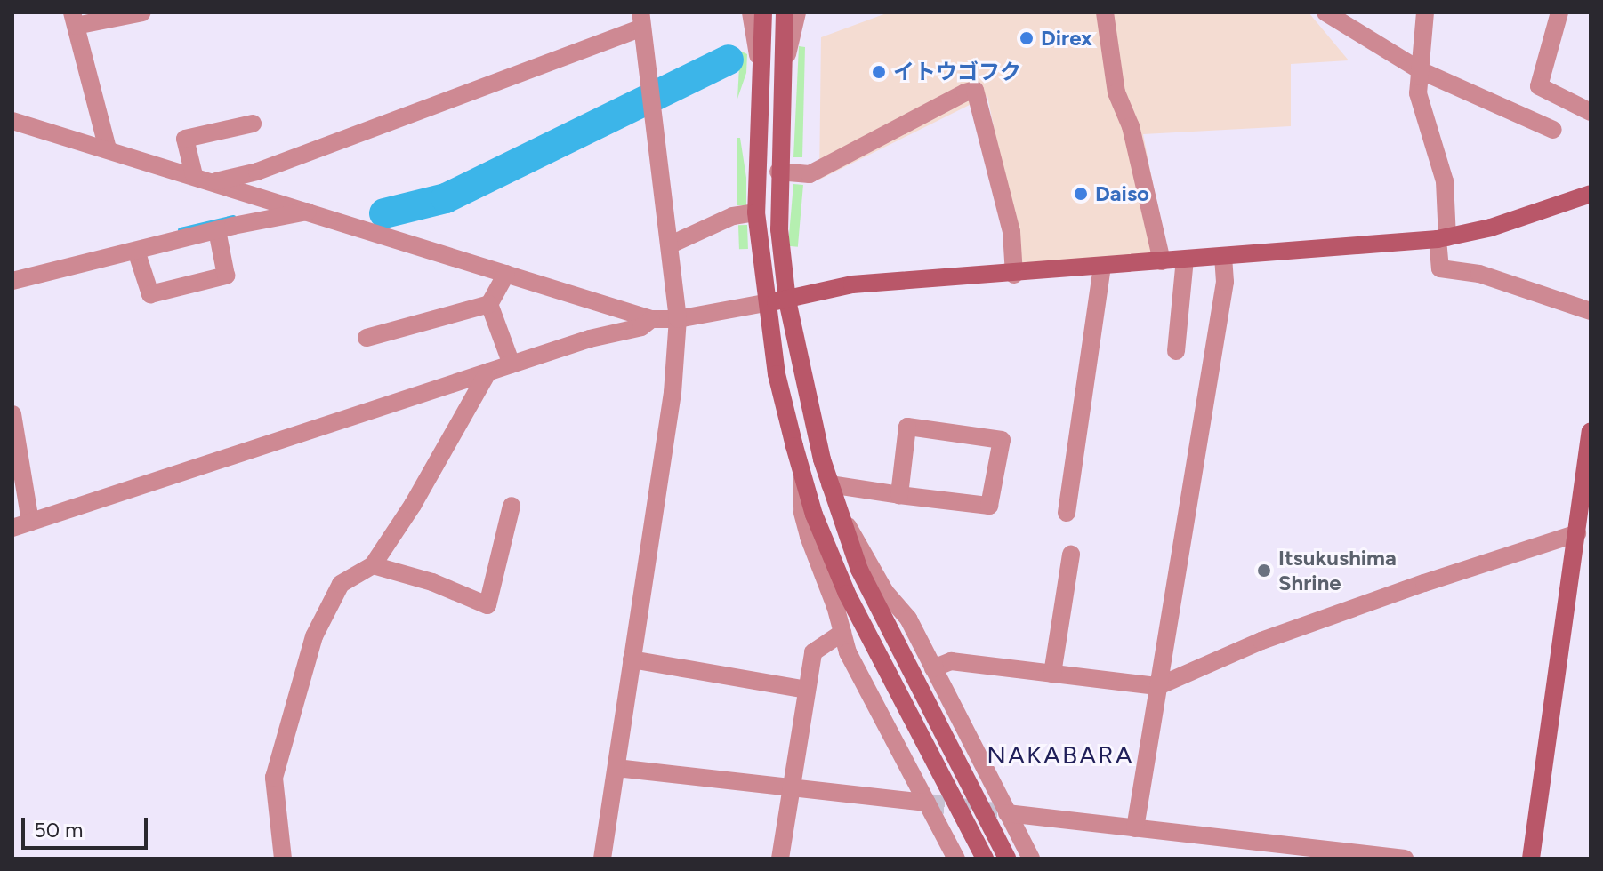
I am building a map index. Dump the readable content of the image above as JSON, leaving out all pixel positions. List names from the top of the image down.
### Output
{
  "districts": ["NAKABARA"],
  "places": [
    "Direx",
    "イトウゴフク",
    "Daiso",
    "Itsukushima Shrine"
  ],
  "scale_bar": "50 m"
}
